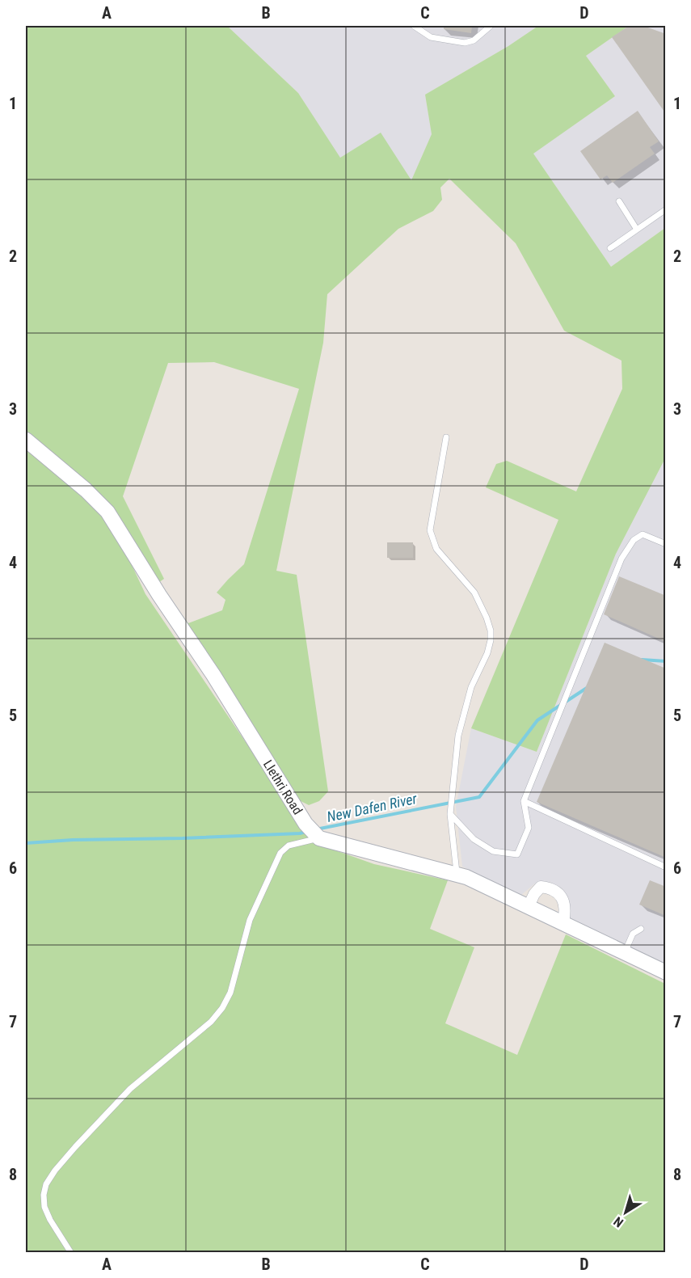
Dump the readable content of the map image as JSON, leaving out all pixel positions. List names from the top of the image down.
{
  "streets": {
    "street": ["Llethri Road"]
  },
  "water": ["New Dafen River"],
  "north": "bottom left",
  "grid": {
    "columns": [
      "A",
      "B",
      "C",
      "D"
    ],
    "rows": [
      "1",
      "2",
      "3",
      "4",
      "5",
      "6",
      "7",
      "8"
    ]
  }
}
